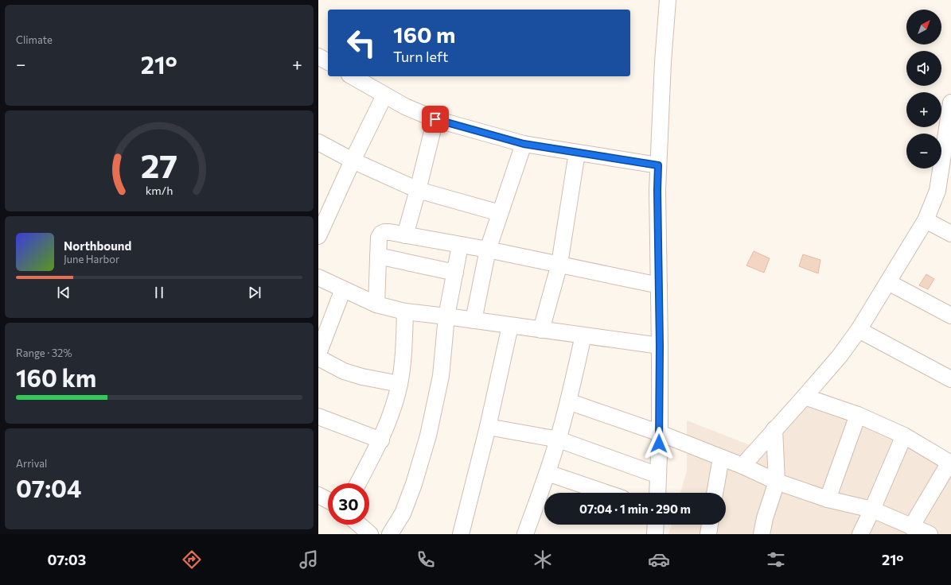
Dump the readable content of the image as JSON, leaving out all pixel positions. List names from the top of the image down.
{
  "north": "top right",
  "page": {
    "tile": [
      "Climate",
      ["Range · 32%", "160 km"],
      ["Arrival", "07:04"]
    ],
    "map_buttons": ["+", "−"],
    "turn": ["160 m", "Turn left"],
    "heat": ["−", "21°", "+"],
    "song": ["Northbound", "June Harbor"],
    "limit": "30",
    "trip": "07:04 · 1 min · 290 m",
    "tabs": ["07:03", "21°"],
    "gauge": ["27", "km/h"]
  }
}
